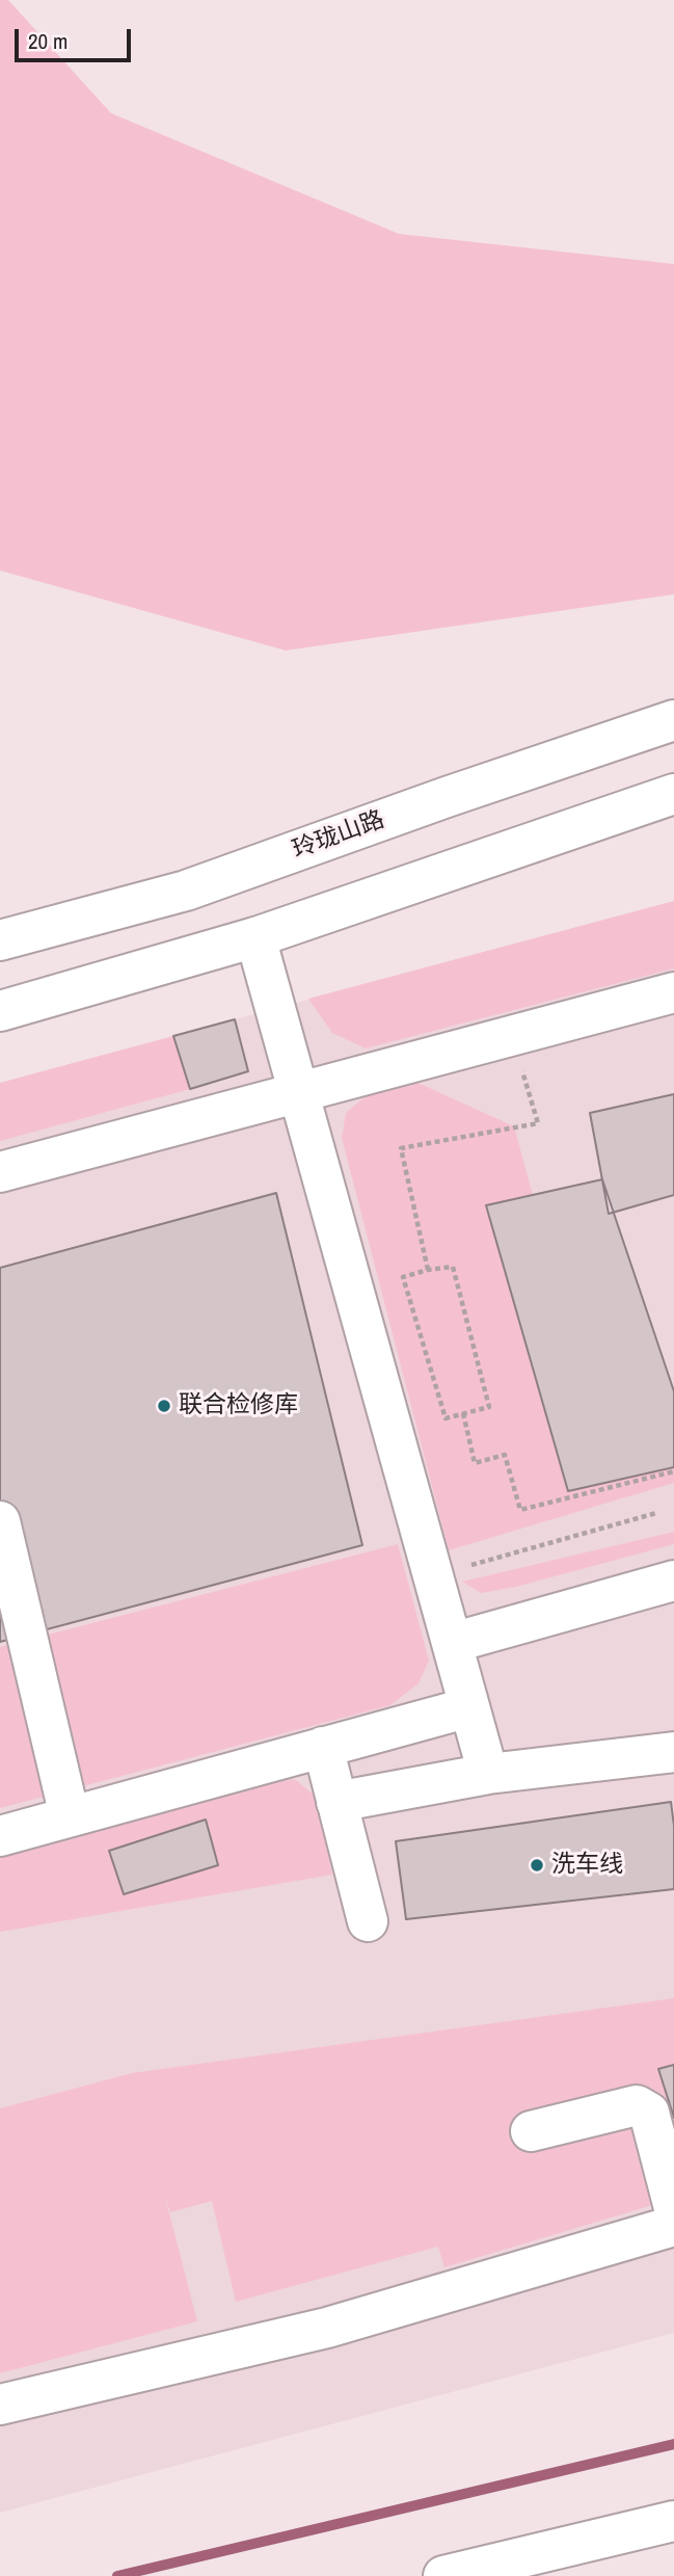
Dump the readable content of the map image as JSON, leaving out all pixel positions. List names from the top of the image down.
{
  "streets": {
    "main road": ["玲珑山路"]
  },
  "places": ["联合检修库", "洗车线"],
  "scale_bar": "20 m"
}
